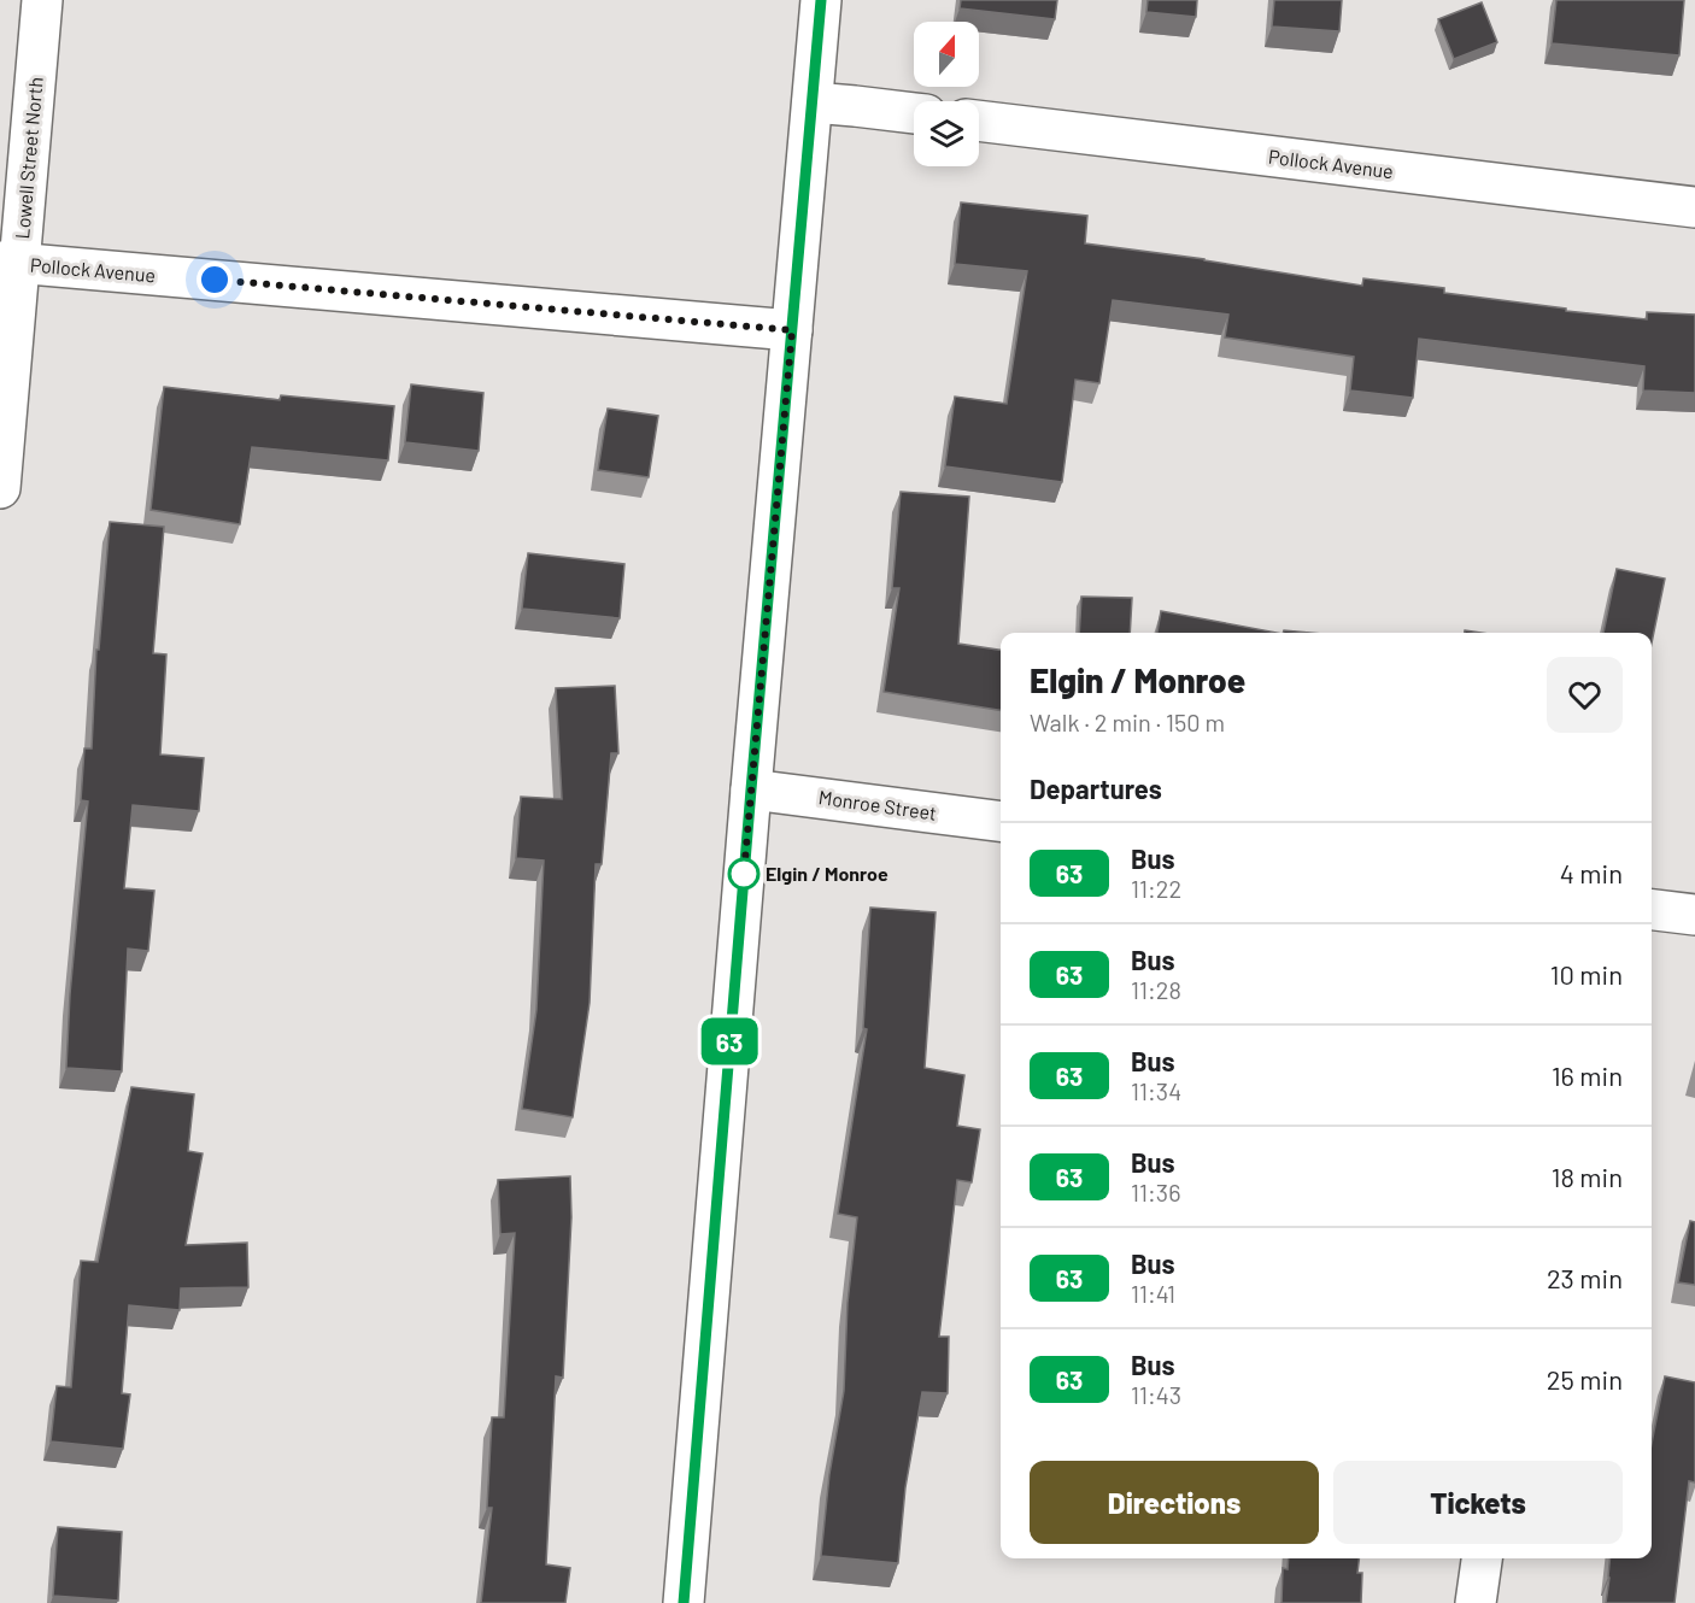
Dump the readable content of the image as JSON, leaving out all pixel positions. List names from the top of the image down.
{
  "streets": {
    "street": ["Lowell Street North", "Pollock Avenue", "Monroe Street"]
  },
  "crossings": [
    ["Lowell Street North", "Pollock Avenue"]
  ],
  "places": ["Elgin / Monroe"],
  "lines": ["bus line 63"],
  "north": "top",
  "page": {
    "on_map": "63",
    "heading": [
      ["Elgin / Monroe", "Walk · 2 min · 150 m"],
      "Departures"
    ],
    "list": [
      {
        "mark": "63",
        "name": "Bus",
        "note": "11:22",
        "value": "4 min"
      },
      {
        "mark": "63",
        "name": "Bus",
        "note": "11:28",
        "value": "10 min"
      },
      {
        "mark": "63",
        "name": "Bus",
        "note": "11:34",
        "value": "16 min"
      },
      {
        "mark": "63",
        "name": "Bus",
        "note": "11:36",
        "value": "18 min"
      },
      {
        "mark": "63",
        "name": "Bus",
        "note": "11:41",
        "value": "23 min"
      },
      {
        "mark": "63",
        "name": "Bus",
        "note": "11:43",
        "value": "25 min"
      }
    ],
    "buttons": ["Directions", "Tickets"]
  }
}
